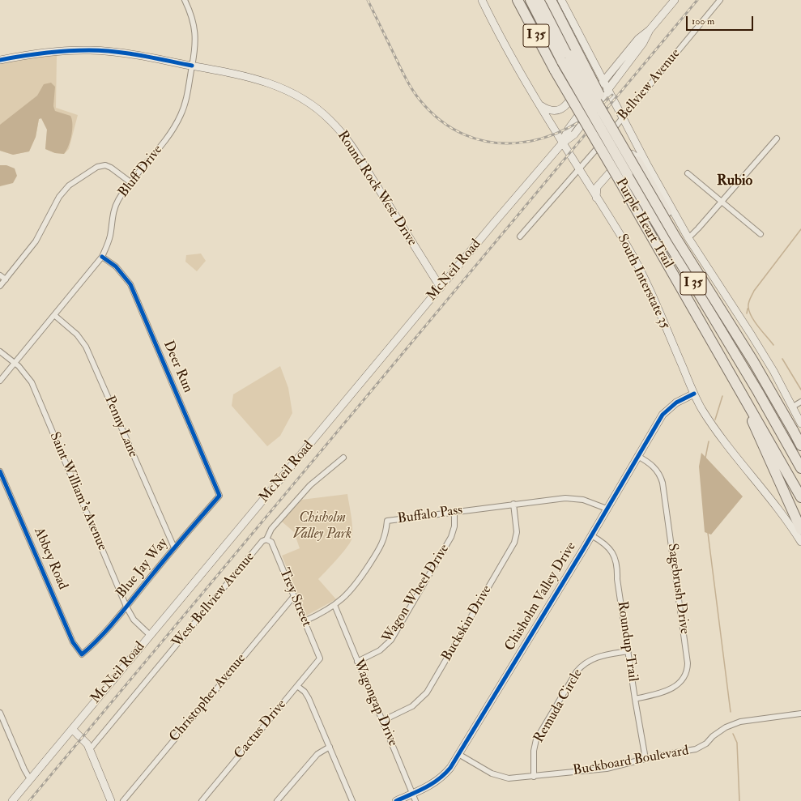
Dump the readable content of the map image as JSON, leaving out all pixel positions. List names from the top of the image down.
{
  "streets": {
    "highway": ["I 35", "Purple Heart Trail"],
    "main road": [
      "Round Rock West Drive",
      "McNeil Road",
      "South Interstate 35",
      "Chisholm Valley Drive"
    ],
    "street": [
      "Bellview Avenue",
      "Bluff Drive",
      "Deer Run",
      "Penny Lane",
      "Saint William's Avenue",
      "Buffalo Pass",
      "Abbey Road",
      "Blue Jay Way",
      "Sagebrush Drive",
      "Wagon Wheel Drive",
      "Trey Street",
      "West Bellview Avenue",
      "Buckskin Drive",
      "Roundup Trail",
      "Christopher Avenue",
      "Wagongap Drive",
      "Remuda Circle",
      "Cactus Drive",
      "Buckboard Boulevard"
    ]
  },
  "crossings": [
    ["Bellview Avenue", "South Interstate 35"],
    ["Bluff Drive", "Round Rock West Drive"],
    ["Bluff Drive", "Deer Run"],
    ["Bluff Drive", "Penny Lane"],
    ["Bluff Drive", "Saint William's Avenue"],
    ["Round Rock West Drive", "McNeil Road"],
    ["McNeil Road", "South Interstate 35"],
    ["McNeil Road", "Saint William's Avenue"],
    ["South Interstate 35", "Chisholm Valley Drive"],
    ["Deer Run", "Blue Jay Way"],
    ["Penny Lane", "Blue Jay Way"],
    ["Saint William's Avenue", "Blue Jay Way"],
    ["Buffalo Pass", "Wagon Wheel Drive"],
    ["Buffalo Pass", "Chisholm Valley Drive"],
    ["Buffalo Pass", "Trey Street"],
    ["Buffalo Pass", "Buckskin Drive"],
    ["Buffalo Pass", "Wagongap Drive"],
    ["Abbey Road", "Blue Jay Way"],
    ["Sagebrush Drive", "Chisholm Valley Drive"],
    ["Sagebrush Drive", "Roundup Trail"],
    ["Wagon Wheel Drive", "Wagongap Drive"],
    ["Chisholm Valley Drive", "Roundup Trail"],
    ["Chisholm Valley Drive", "Wagongap Drive"],
    ["Chisholm Valley Drive", "Buckboard Boulevard"],
    ["Trey Street", "West Bellview Avenue"],
    ["Trey Street", "Christopher Avenue"],
    ["Trey Street", "Cactus Drive"],
    ["Buckskin Drive", "Wagongap Drive"],
    ["Roundup Trail", "Remuda Circle"],
    ["Roundup Trail", "Buckboard Boulevard"],
    ["Remuda Circle", "Buckboard Boulevard"]
  ],
  "districts": ["Rubio"],
  "parks": ["Chisholm Valley Park"],
  "scale_bar": "100 m"
}
